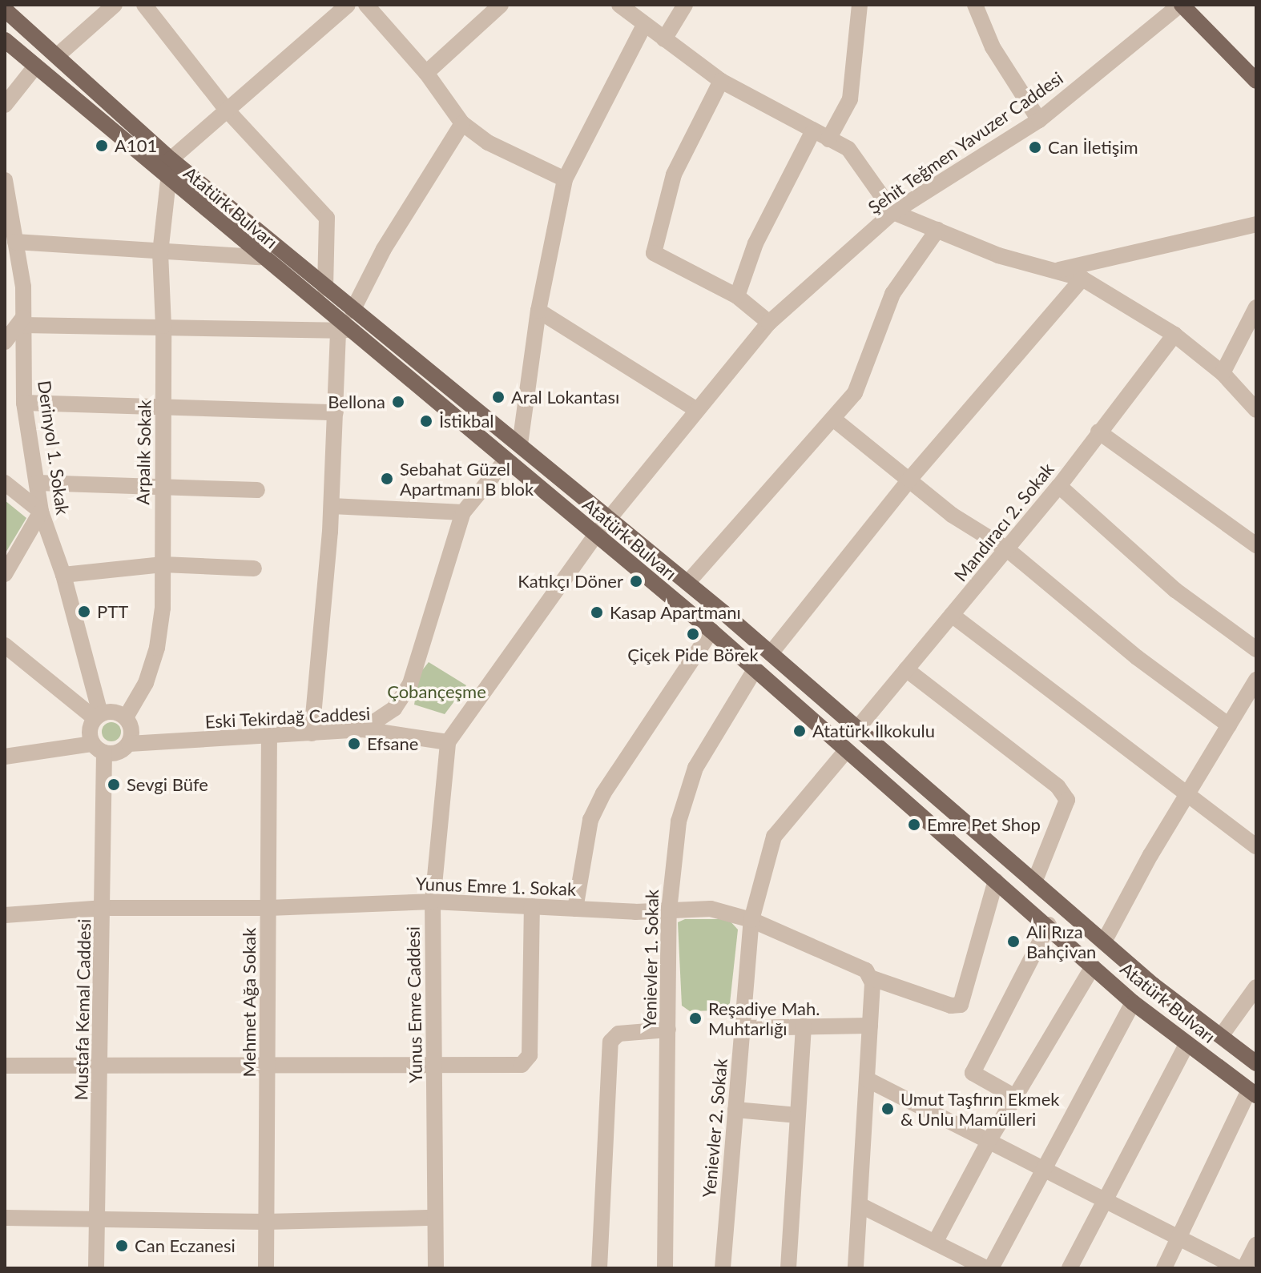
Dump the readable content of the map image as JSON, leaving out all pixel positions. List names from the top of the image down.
{
  "streets": {
    "main road": ["Atatürk Bulvarı"],
    "street": [
      "Şehit Teğmen Yavuzer Caddesi",
      "Derinyol 1. Sokak",
      "Arpalık Sokak",
      "Mandıracı 2. Sokak",
      "Eski Tekirdağ Caddesi",
      "Yunus Emre 1. Sokak",
      "Yenievler 1. Sokak",
      "Mehmet Ağa Sokak",
      "Yunus Emre Caddesi",
      "Mustafa Kemal Caddesi",
      "Yenievler 2. Sokak"
    ]
  },
  "crossings": [
    ["Şehit Teğmen Yavuzer Caddesi", "Atatürk Bulvarı"],
    ["Şehit Teğmen Yavuzer Caddesi", "Eski Tekirdağ Caddesi"],
    ["Şehit Teğmen Yavuzer Caddesi", "Yunus Emre Caddesi"],
    ["Atatürk Bulvarı", "Arpalık Sokak"],
    ["Atatürk Bulvarı", "Mandıracı 2. Sokak"],
    ["Atatürk Bulvarı", "Yunus Emre 1. Sokak"],
    ["Atatürk Bulvarı", "Yenievler 1. Sokak"],
    ["Atatürk Bulvarı", "Yenievler 2. Sokak"],
    ["Derinyol 1. Sokak", "Arpalık Sokak"],
    ["Derinyol 1. Sokak", "Eski Tekirdağ Caddesi"],
    ["Derinyol 1. Sokak", "Mustafa Kemal Caddesi"],
    ["Arpalık Sokak", "Eski Tekirdağ Caddesi"],
    ["Arpalık Sokak", "Mustafa Kemal Caddesi"],
    ["Eski Tekirdağ Caddesi", "Mehmet Ağa Sokak"],
    ["Eski Tekirdağ Caddesi", "Yunus Emre Caddesi"],
    ["Eski Tekirdağ Caddesi", "Mustafa Kemal Caddesi"],
    ["Yunus Emre 1. Sokak", "Yenievler 1. Sokak"],
    ["Yunus Emre 1. Sokak", "Mehmet Ağa Sokak"],
    ["Yunus Emre 1. Sokak", "Yunus Emre Caddesi"],
    ["Yunus Emre 1. Sokak", "Mustafa Kemal Caddesi"],
    ["Yunus Emre 1. Sokak", "Yenievler 2. Sokak"]
  ],
  "parks": ["Çobançeşme"],
  "places": [
    "A101",
    "Can İletişim",
    "Aral Lokantası",
    "Bellona",
    "İstikbal",
    "Sebahat Güzel Apartmanı B blok",
    "Katıkçı Döner",
    "PTT",
    "Kasap Apartmanı",
    "Çiçek Pide Börek",
    "Atatürk İlkokulu",
    "Efsane",
    "Sevgi Büfe",
    "Emre Pet Shop",
    "Ali Rıza Bahçivan",
    "Reşadiye Mah. Muhtarlığı",
    "Umut Taşfırın Ekmek & Unlu Mamülleri",
    "Can Eczanesi"
  ]
}
